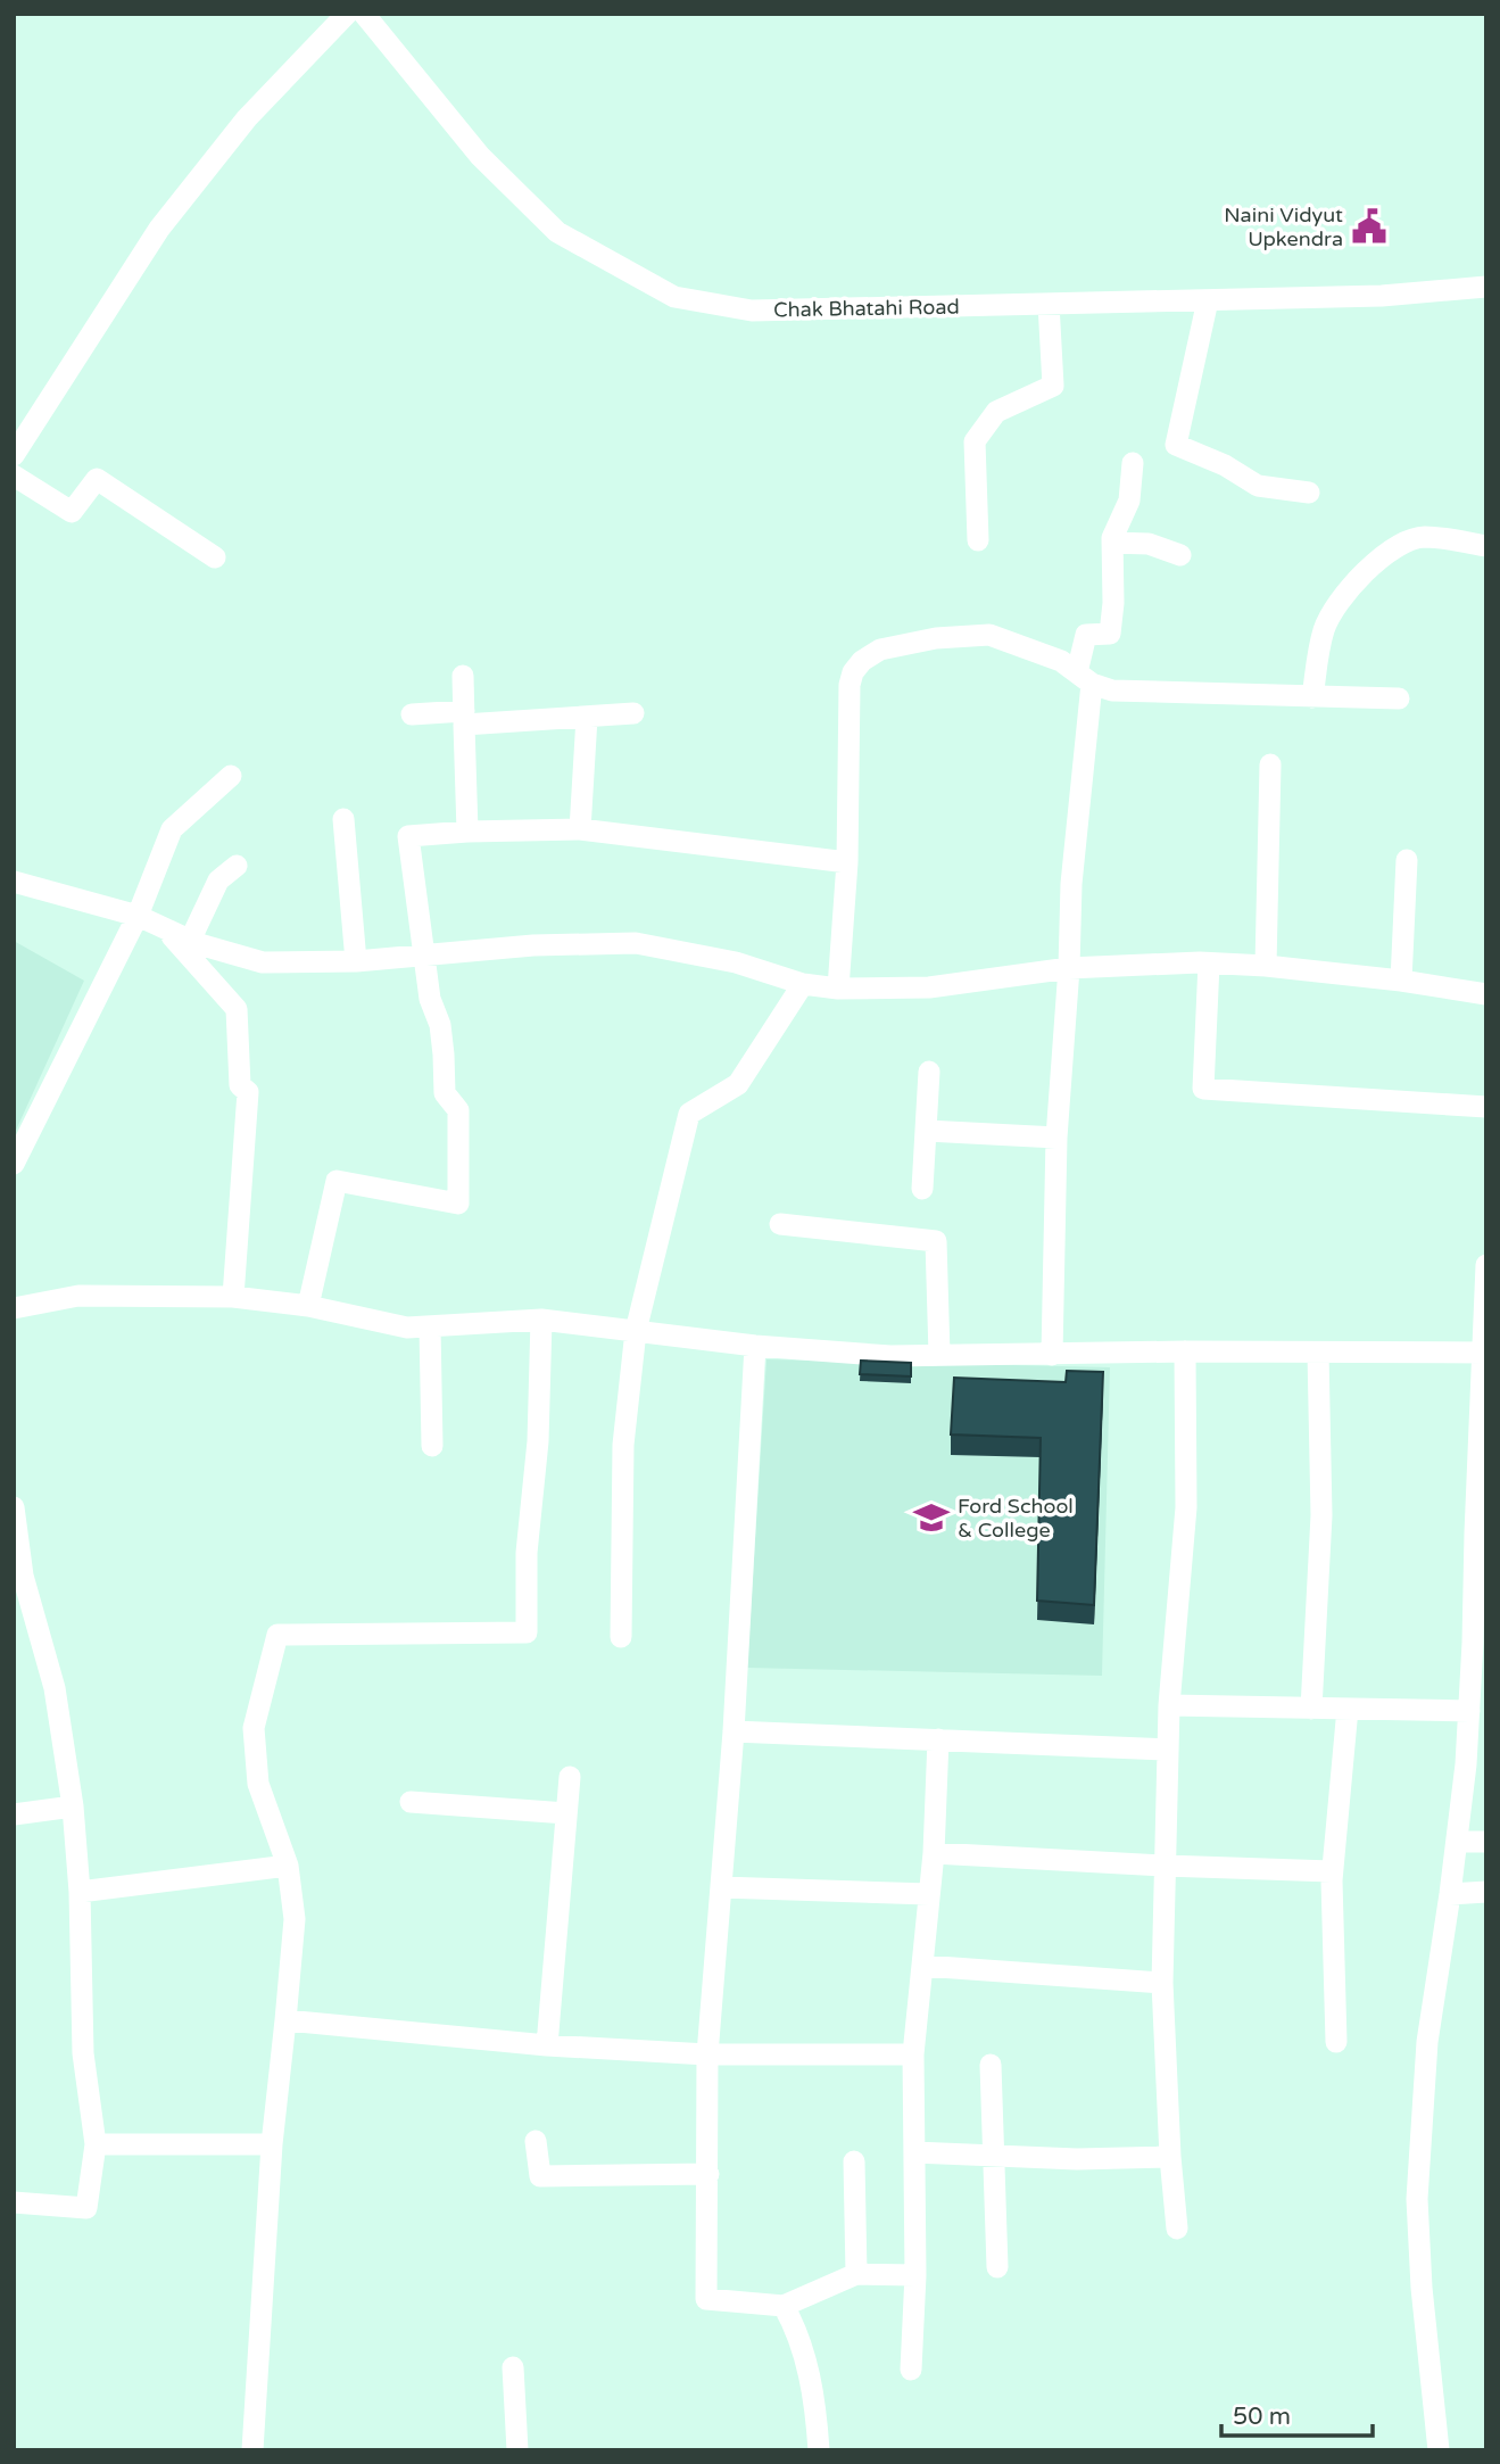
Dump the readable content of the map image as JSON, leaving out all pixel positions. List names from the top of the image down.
{
  "streets": {
    "street": ["Chak Bhatahi Road"]
  },
  "places": {
    "public building": ["Naini Vidyut Upkendra"],
    "school or university": ["Ford School & College"]
  },
  "scale_bar": "50 m"
}
